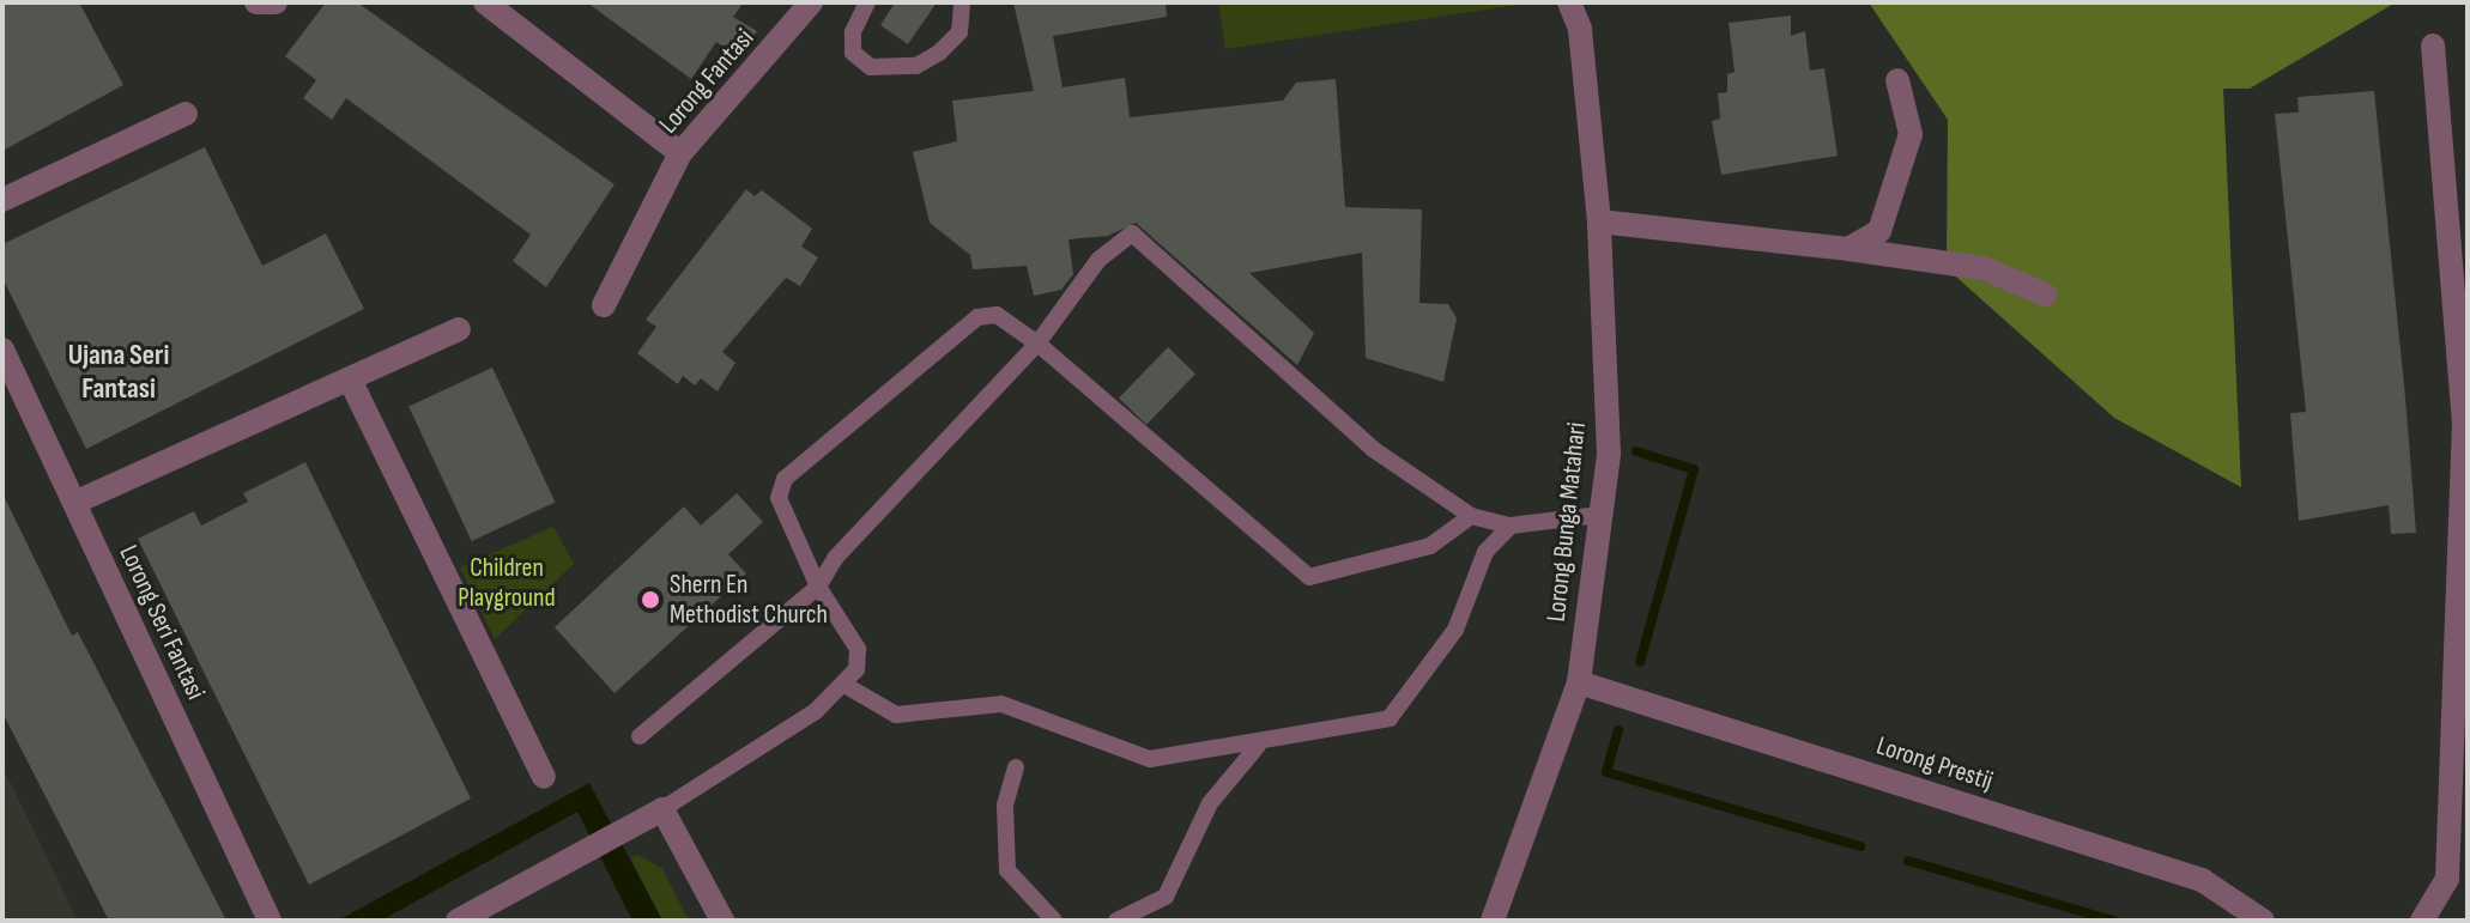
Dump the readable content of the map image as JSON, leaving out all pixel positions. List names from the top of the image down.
{
  "streets": {
    "street": [
      "Lorong Fantasi",
      "Lorong Bunga Matahari",
      "Lorong Seri Fantasi",
      "Lorong Prestij"
    ]
  },
  "crossings": [
    ["Lorong Bunga Matahari", "Lorong Prestij"]
  ],
  "districts": ["Ujana Seri Fantasi"],
  "parks": ["Children Playground"],
  "places": ["Shern En Methodist Church"]
}
